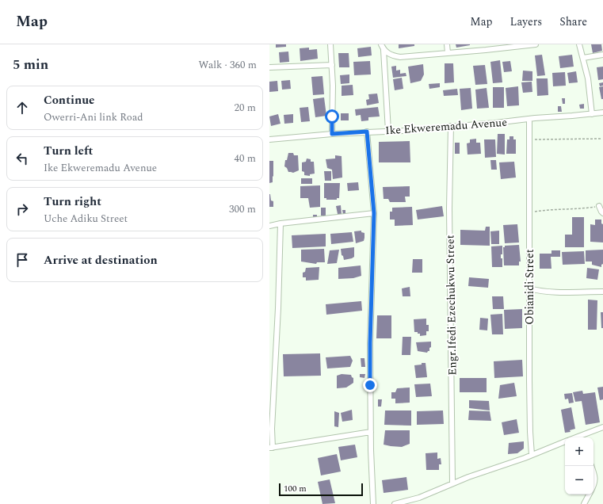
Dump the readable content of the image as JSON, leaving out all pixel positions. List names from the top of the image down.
{
  "streets": {
    "street": ["Ike Ekweremadu Avenue", "Obianidi Street", "Engr.Ifedi Ezechukwu Street"]
  },
  "crossings": [
    ["Ike Ekweremadu Avenue", "Obianidi Street"],
    ["Ike Ekweremadu Avenue", "Engr.Ifedi Ezechukwu Street"]
  ],
  "scale_bar": "100 m",
  "page": {
    "header": "Map",
    "nav": ["Map", "Layers", "Share"],
    "heading": ["5 min", "Walk · 360 m"],
    "list": [
      ["Continue", "Owerri-Ani link Road", "20 m"],
      ["Turn left", "Ike Ekweremadu Avenue", "40 m"],
      ["Turn right", "Uche Adiku Street", "300 m"],
      "Arrive at destination"
    ],
    "map_buttons": ["+", "−"],
    "scale": "100 m"
  }
}
